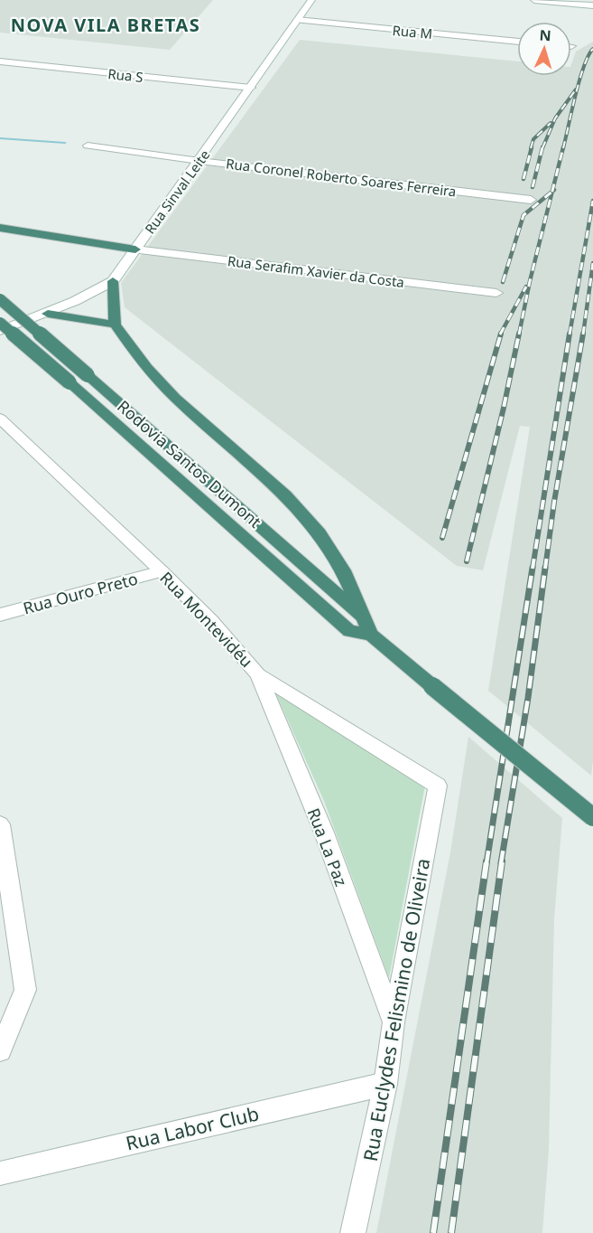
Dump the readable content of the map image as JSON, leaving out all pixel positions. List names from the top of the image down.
{
  "streets": {
    "highway": ["Rodovia Santos Dumont"],
    "street": [
      "Rua M",
      "Rua S",
      "Rua Coronel Roberto Soares Ferreira",
      "Rua Sinval Leite",
      "Rua Serafim Xavier da Costa",
      "Rua Ouro Preto",
      "Rua Montevidéu",
      "Rua La Paz",
      "Rua Euclydes Felismino de Oliveira",
      "Rua Labor Club"
    ]
  },
  "crossings": [
    ["Rua M", "Rua Sinval Leite"],
    ["Rua S", "Rua Sinval Leite"],
    ["Rua Coronel Roberto Soares Ferreira", "Rua Sinval Leite"],
    ["Rua Sinval Leite", "Rua Serafim Xavier da Costa"],
    ["Rua Ouro Preto", "Rua Montevidéu"],
    ["Rua Montevidéu", "Rua La Paz"],
    ["Rua Montevidéu", "Rua Euclydes Felismino de Oliveira"],
    ["Rua La Paz", "Rua Euclydes Felismino de Oliveira"],
    ["Rua Euclydes Felismino de Oliveira", "Rua Labor Club"]
  ],
  "districts": ["NOVA VILA BRETAS"],
  "north": "top"
}
